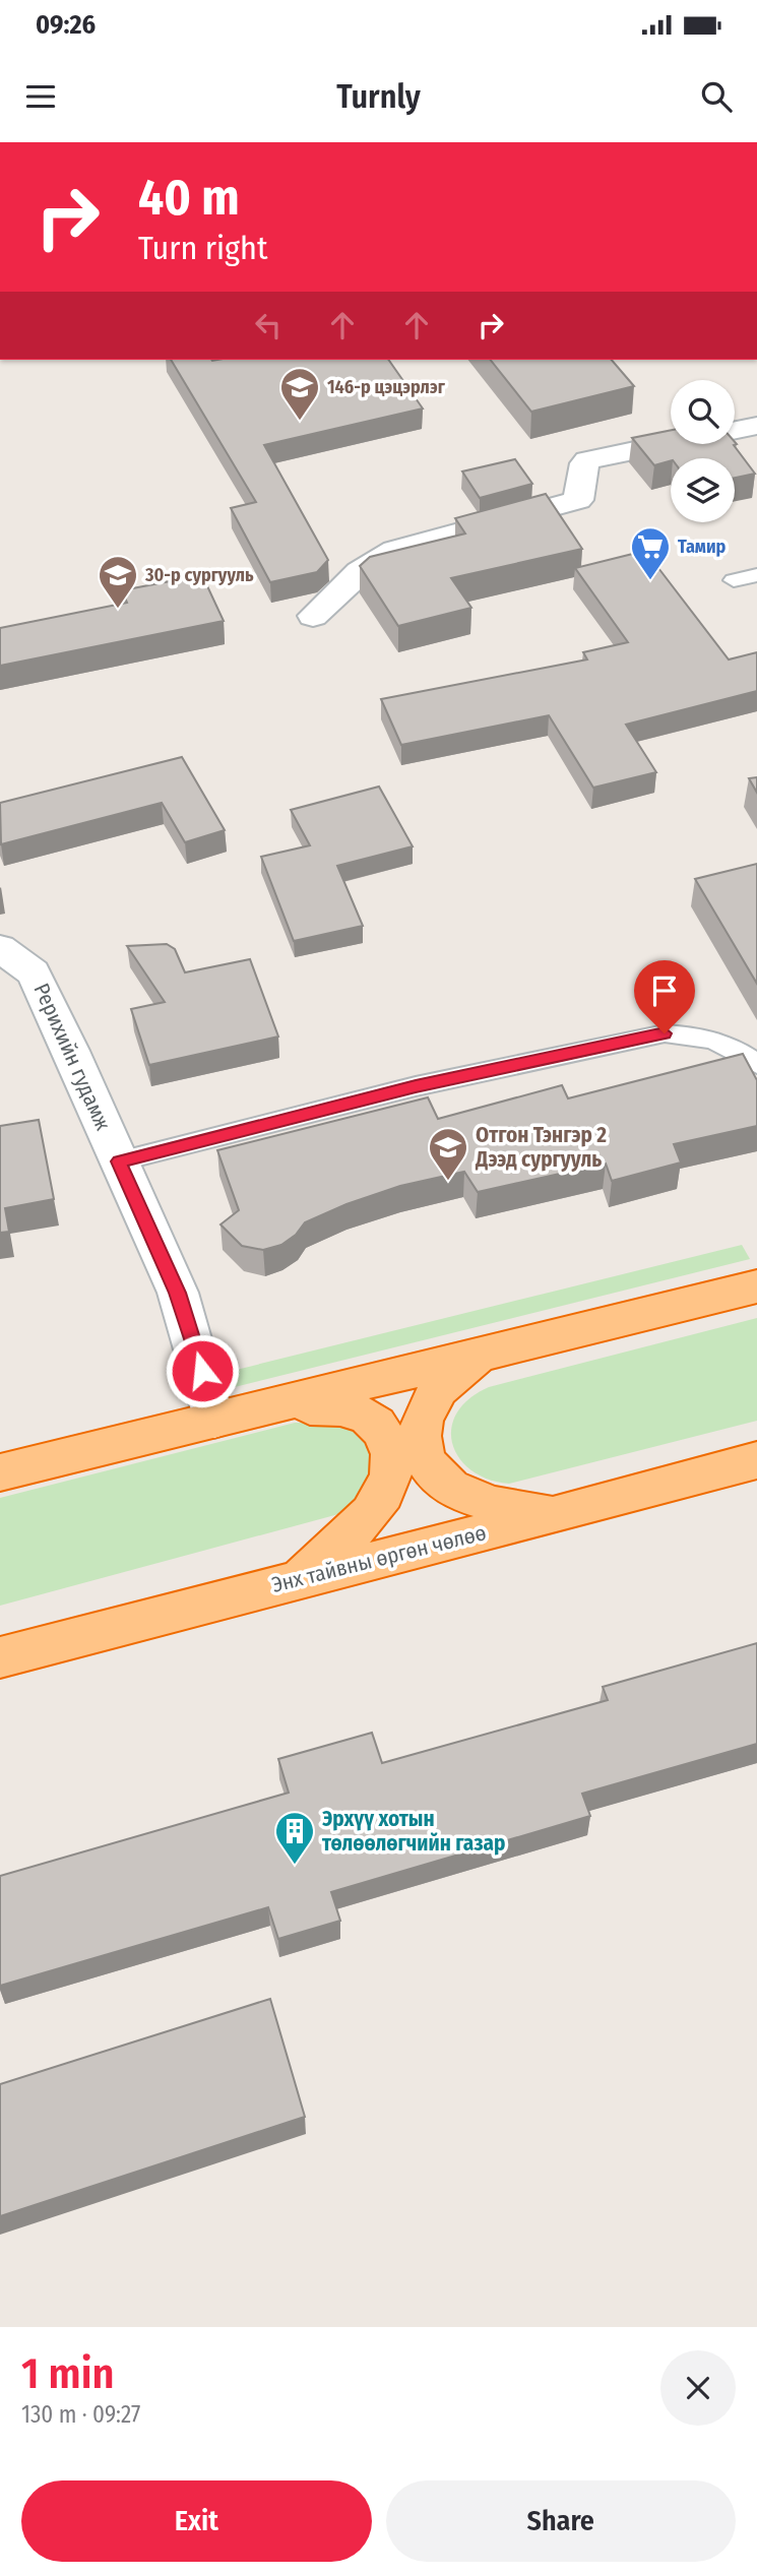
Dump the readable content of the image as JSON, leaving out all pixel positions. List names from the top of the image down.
{
  "streets": {
    "highway": ["Энх тайвны өргөн чөлөө"],
    "street": ["Рерихийн гудамж"]
  },
  "places": {
    "school or university": ["146-р цэцэрлэг", "30-р сургууль", "Отгон Тэнгэр 2 Дээд сургууль"],
    "supermarket": ["Тамир"],
    "building": ["Эрхүү хотын төлөөлөгчийн газар"]
  },
  "page": {
    "status": "09:26",
    "header": "Turnly",
    "turn": ["40 m", "Turn right"],
    "heading": ["1 min", "130 m · 09:27"],
    "buttons": ["Exit", "Share"]
  }
}
